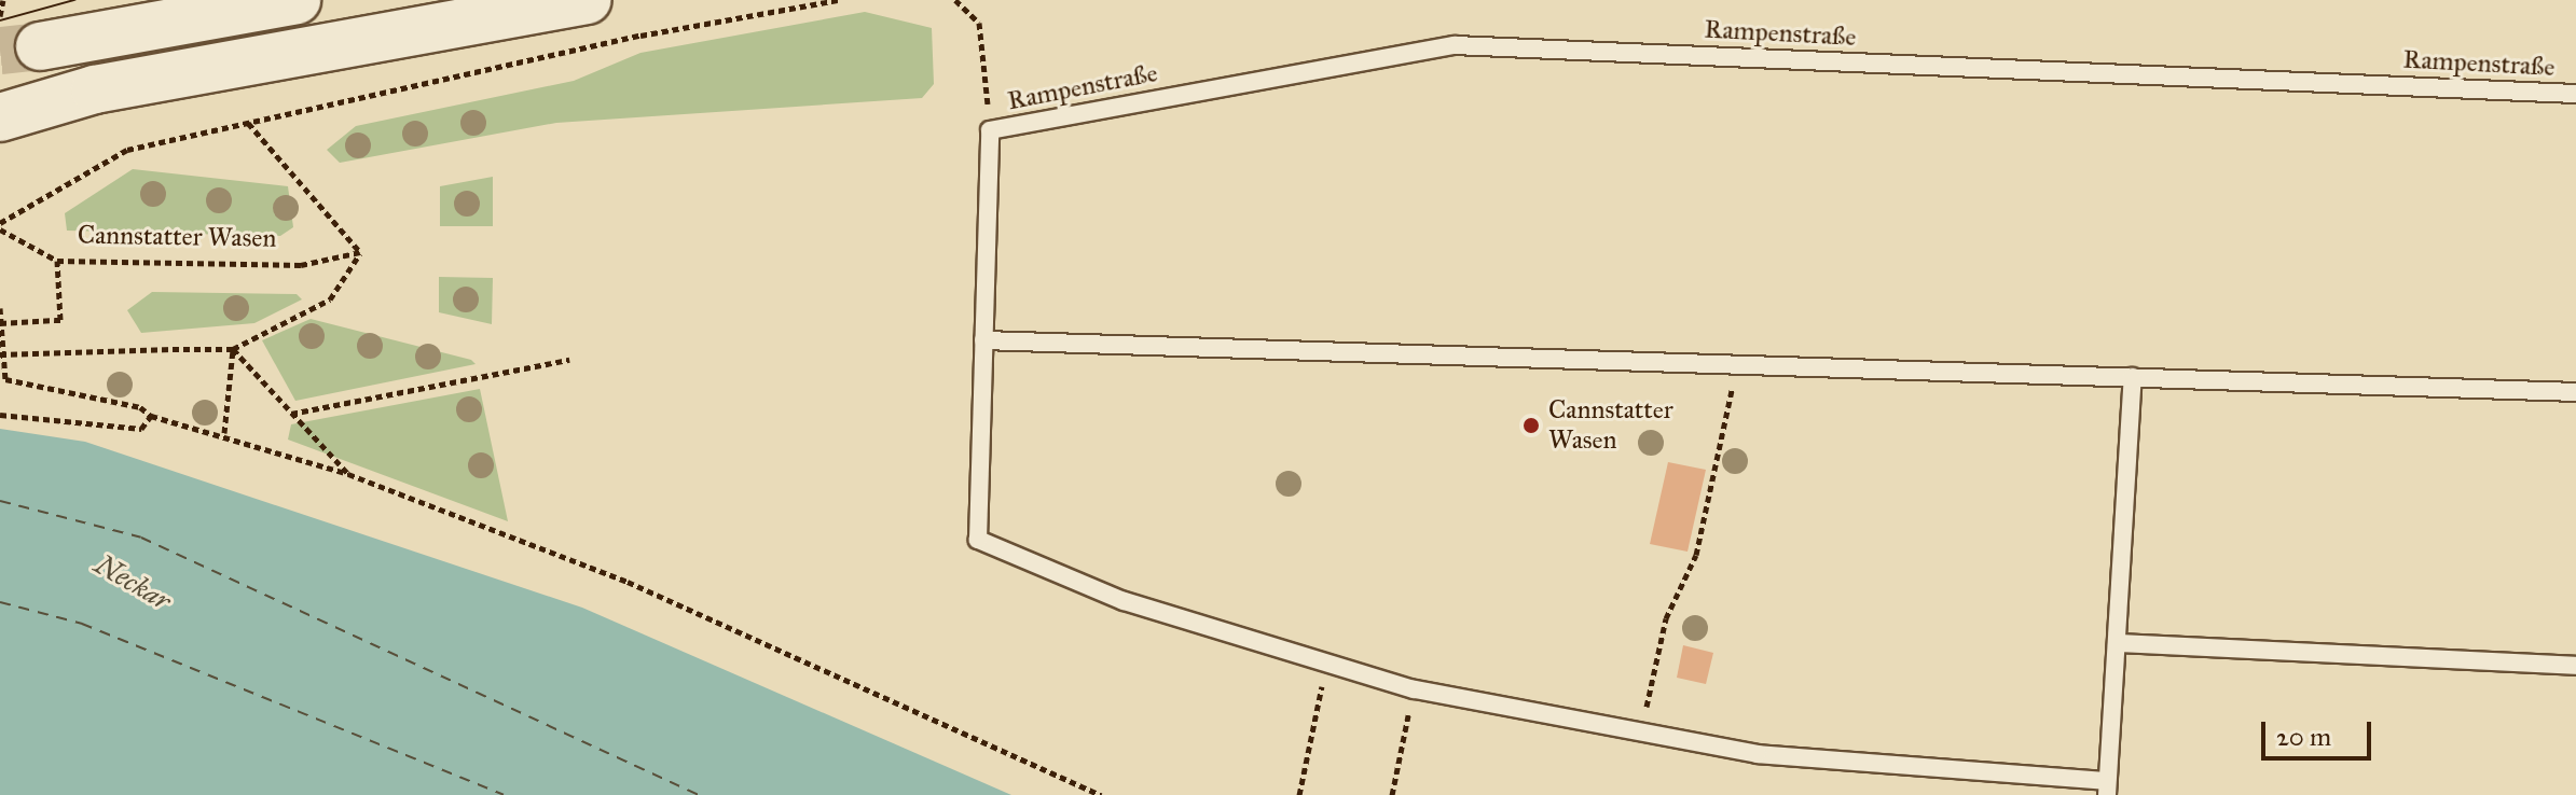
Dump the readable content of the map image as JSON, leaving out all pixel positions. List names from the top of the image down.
{
  "streets": {
    "lane": ["Rampenstraße"],
    "path": ["Cannstatter Wasen"]
  },
  "water": ["Neckar"],
  "places": ["Cannstatter Wasen"],
  "scale_bar": "20 m"
}
